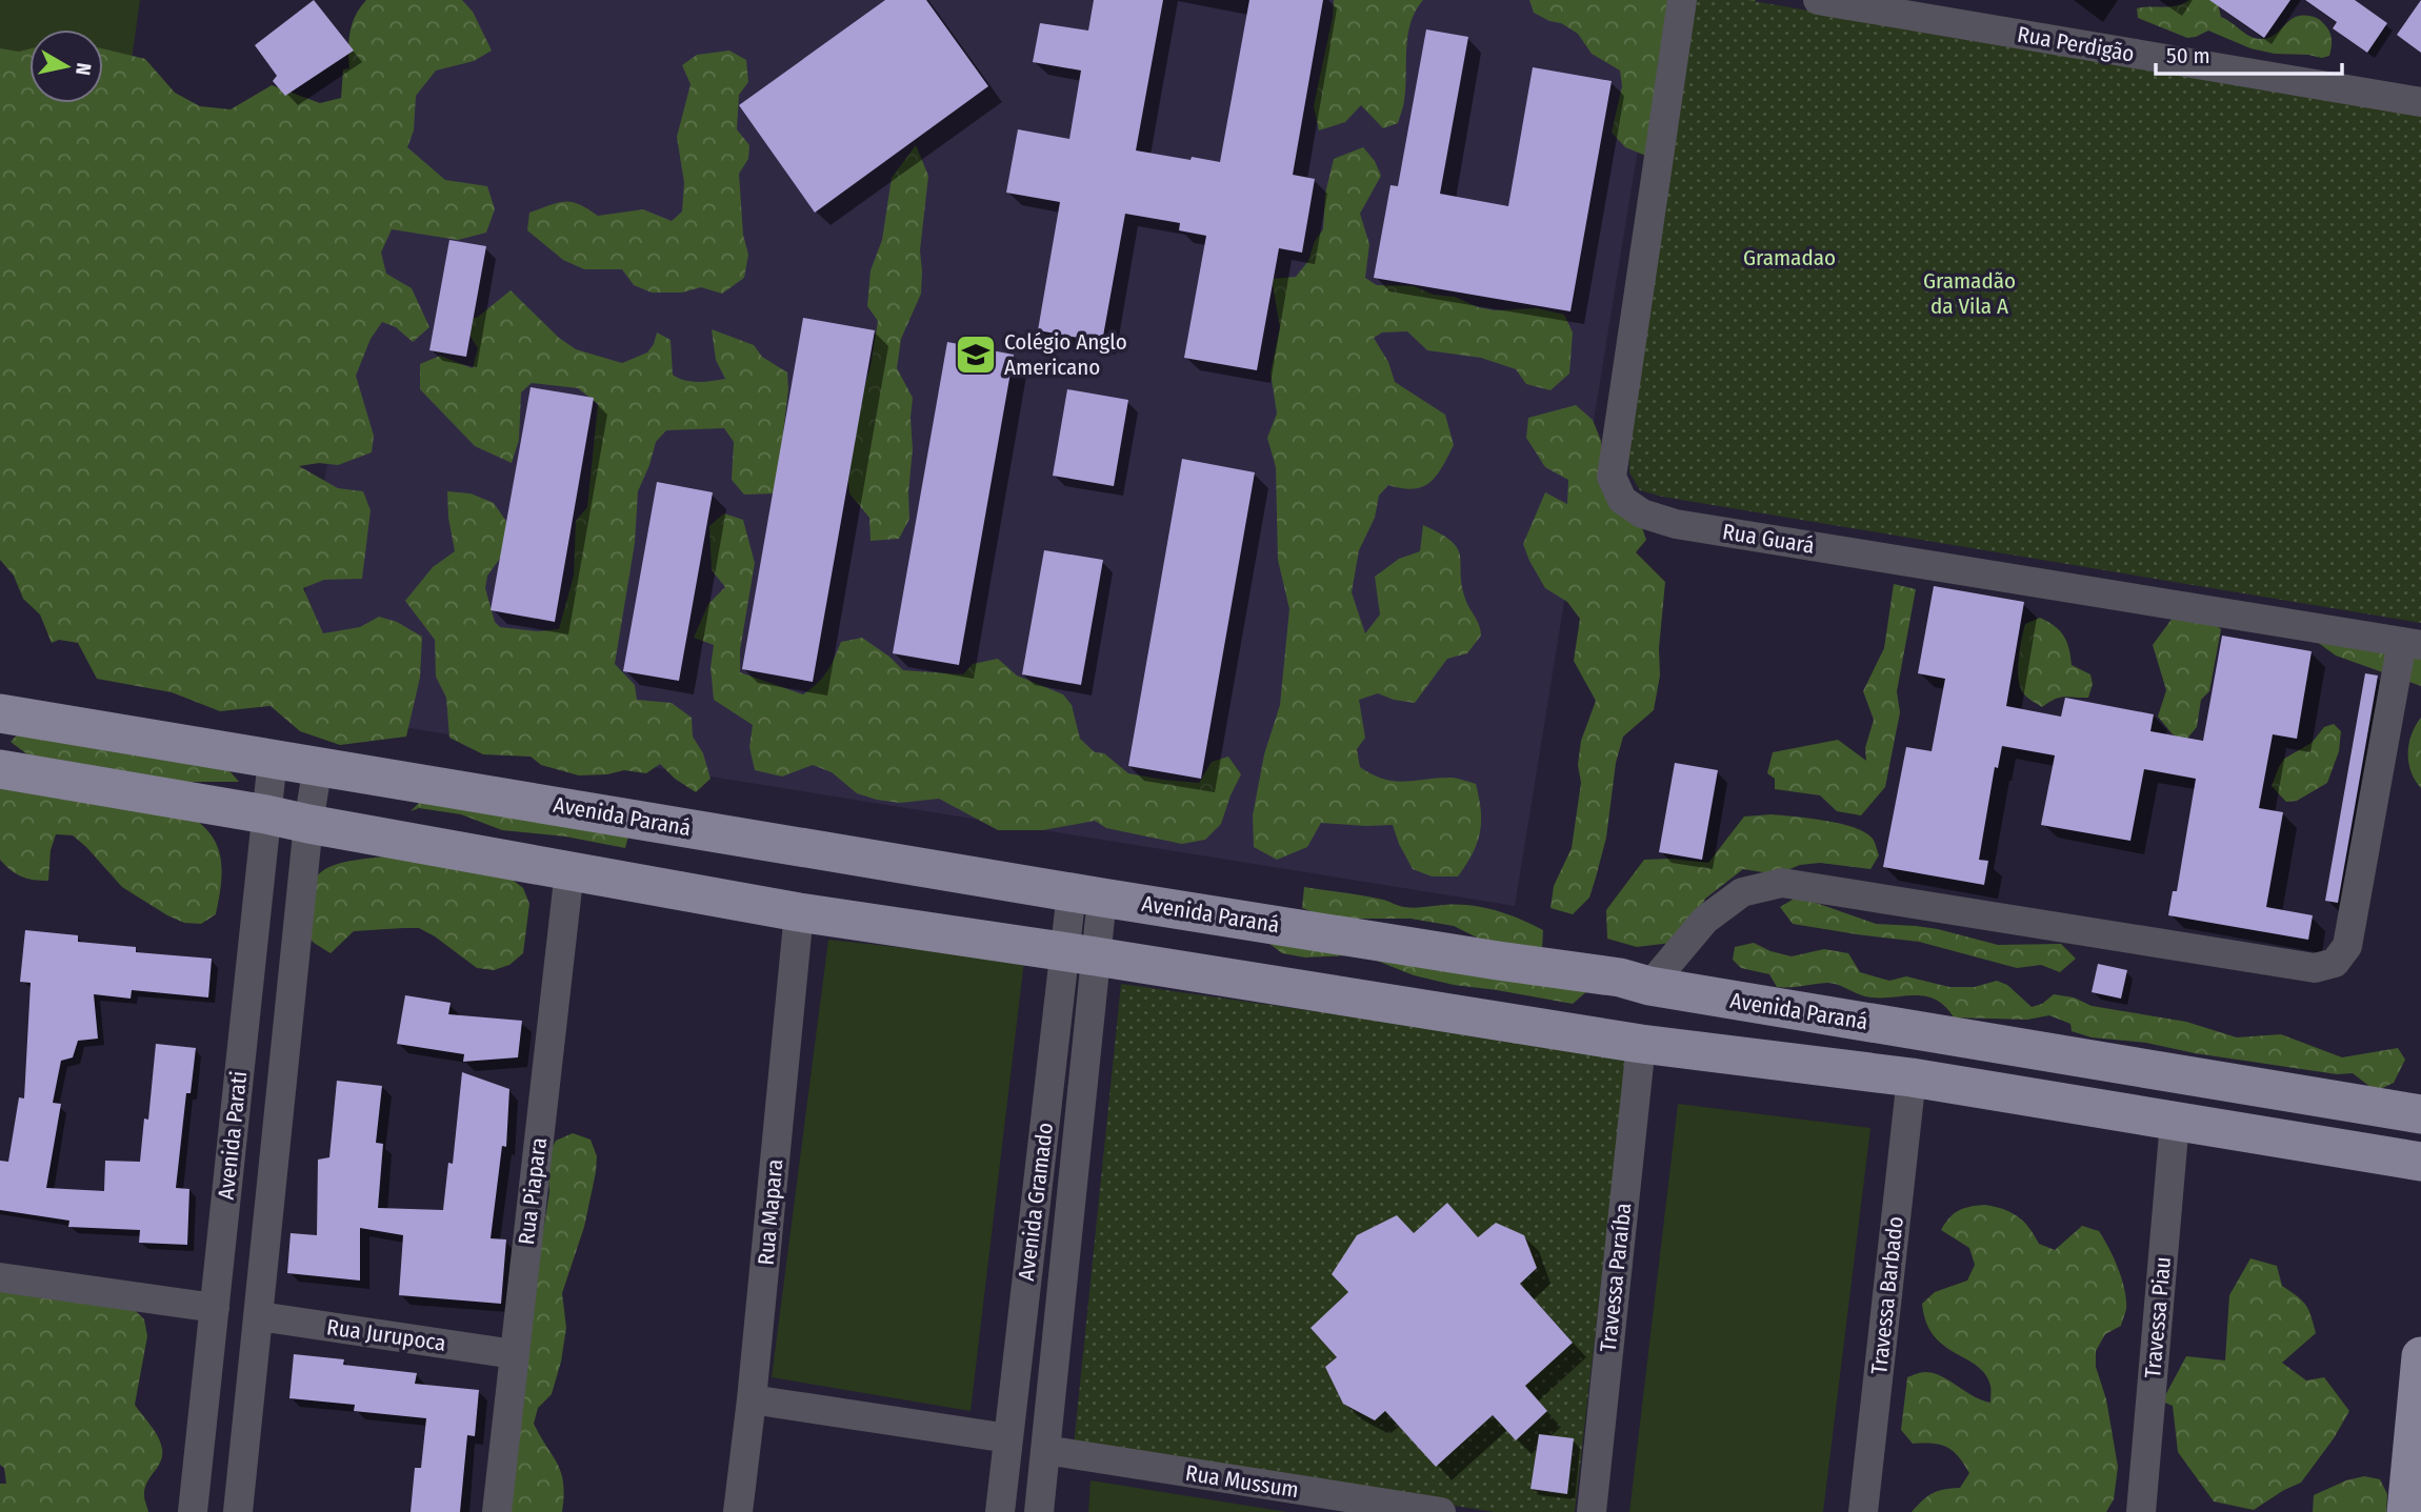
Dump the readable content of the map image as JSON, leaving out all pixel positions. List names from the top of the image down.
{
  "streets": {
    "main road": ["Avenida Paraná"],
    "street": [
      "Rua Perdigão",
      "Rua Guará",
      "Avenida Parati",
      "Rua Piapara",
      "Avenida Gramado",
      "Rua Mapara",
      "Travessa Paraíba",
      "Travessa Barbado",
      "Travessa Piau",
      "Rua Jurupoca",
      "Rua Mussum"
    ]
  },
  "crossings": [
    ["Avenida Paraná", "Avenida Parati"],
    ["Avenida Paraná", "Avenida Gramado"],
    ["Avenida Parati", "Rua Jurupoca"],
    ["Rua Piapara", "Rua Jurupoca"],
    ["Avenida Gramado", "Rua Mussum"]
  ],
  "parks": ["Gramadao", "Gramadão da Vila A"],
  "places": {
    "school or university": ["Colégio Anglo Americano"]
  },
  "scale_bar": "50 m",
  "north": "right"
}
